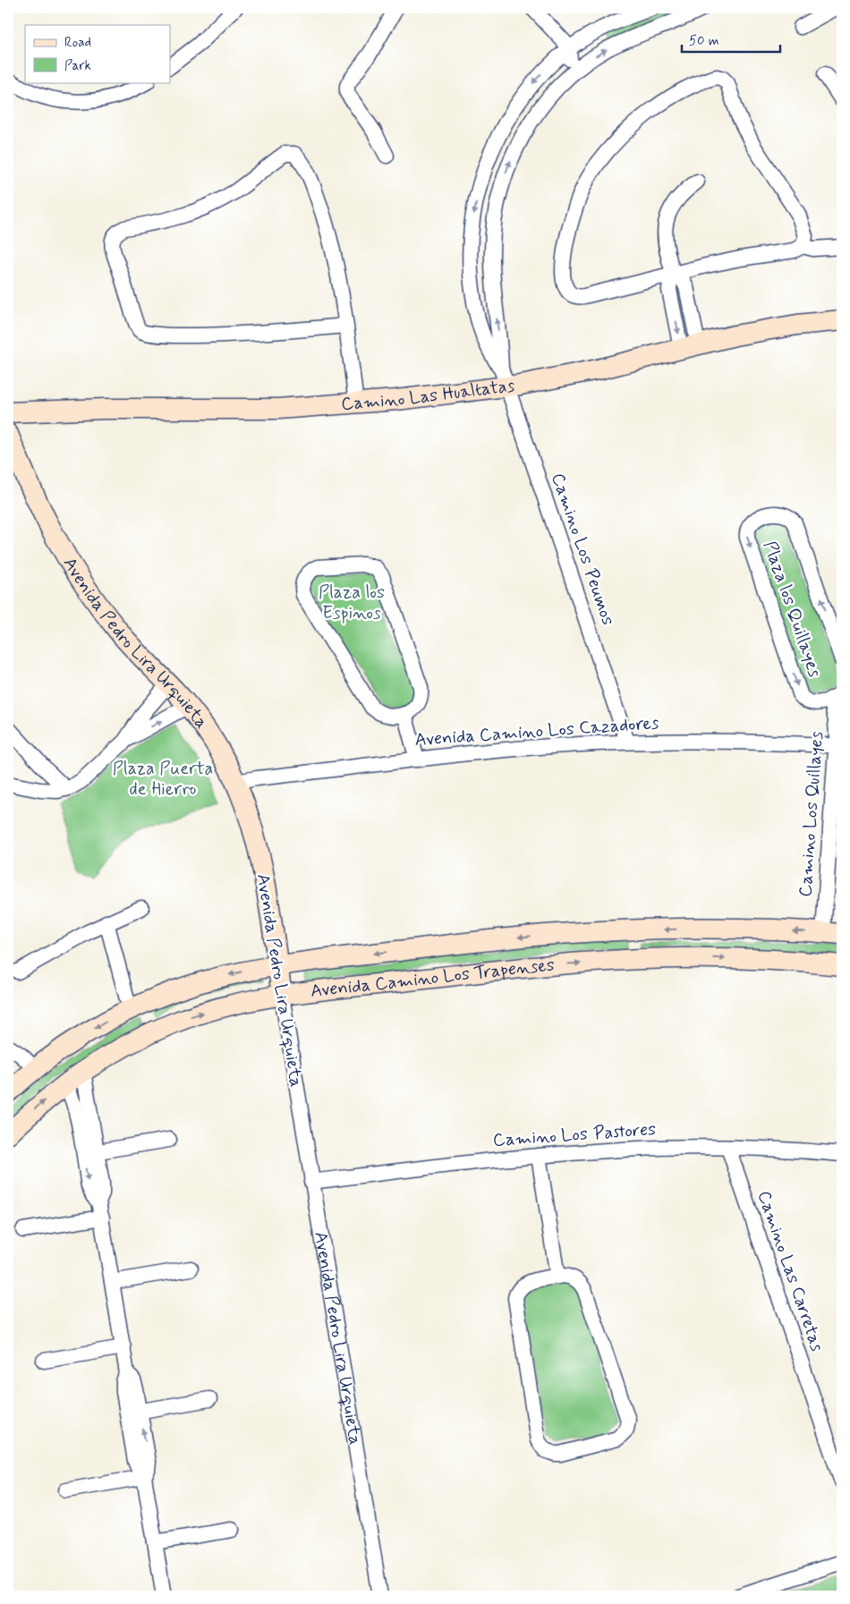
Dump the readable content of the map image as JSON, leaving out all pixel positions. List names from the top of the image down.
{
  "streets": {
    "main road": ["Camino Las Hualtatas", "Avenida Pedro Lira Urquieta", "Avenida Camino Los Trapenses"],
    "street": [
      "Camino Los Peumos",
      "Plaza los Quillayes",
      "Avenida Camino Los Cazadores",
      "Camino Los Quillayes",
      "Camino Los Pastores",
      "Camino Las Carretas"
    ]
  },
  "crossings": [
    ["Camino Las Hualtatas", "Camino Los Peumos"],
    ["Camino Los Peumos", "Avenida Camino Los Cazadores"],
    ["Plaza los Quillayes", "Camino Los Quillayes"],
    ["Avenida Pedro Lira Urquieta", "Avenida Camino Los Cazadores"],
    ["Avenida Pedro Lira Urquieta", "Avenida Camino Los Trapenses"],
    ["Avenida Pedro Lira Urquieta", "Camino Los Pastores"],
    ["Avenida Camino Los Cazadores", "Camino Los Quillayes"],
    ["Camino Los Quillayes", "Avenida Camino Los Trapenses"],
    ["Camino Los Pastores", "Camino Las Carretas"]
  ],
  "parks": ["Plaza los Espinos", "Plaza Puerta de Hierro"],
  "legend": ["Road", "Park"],
  "scale_bar": "50 m"
}
